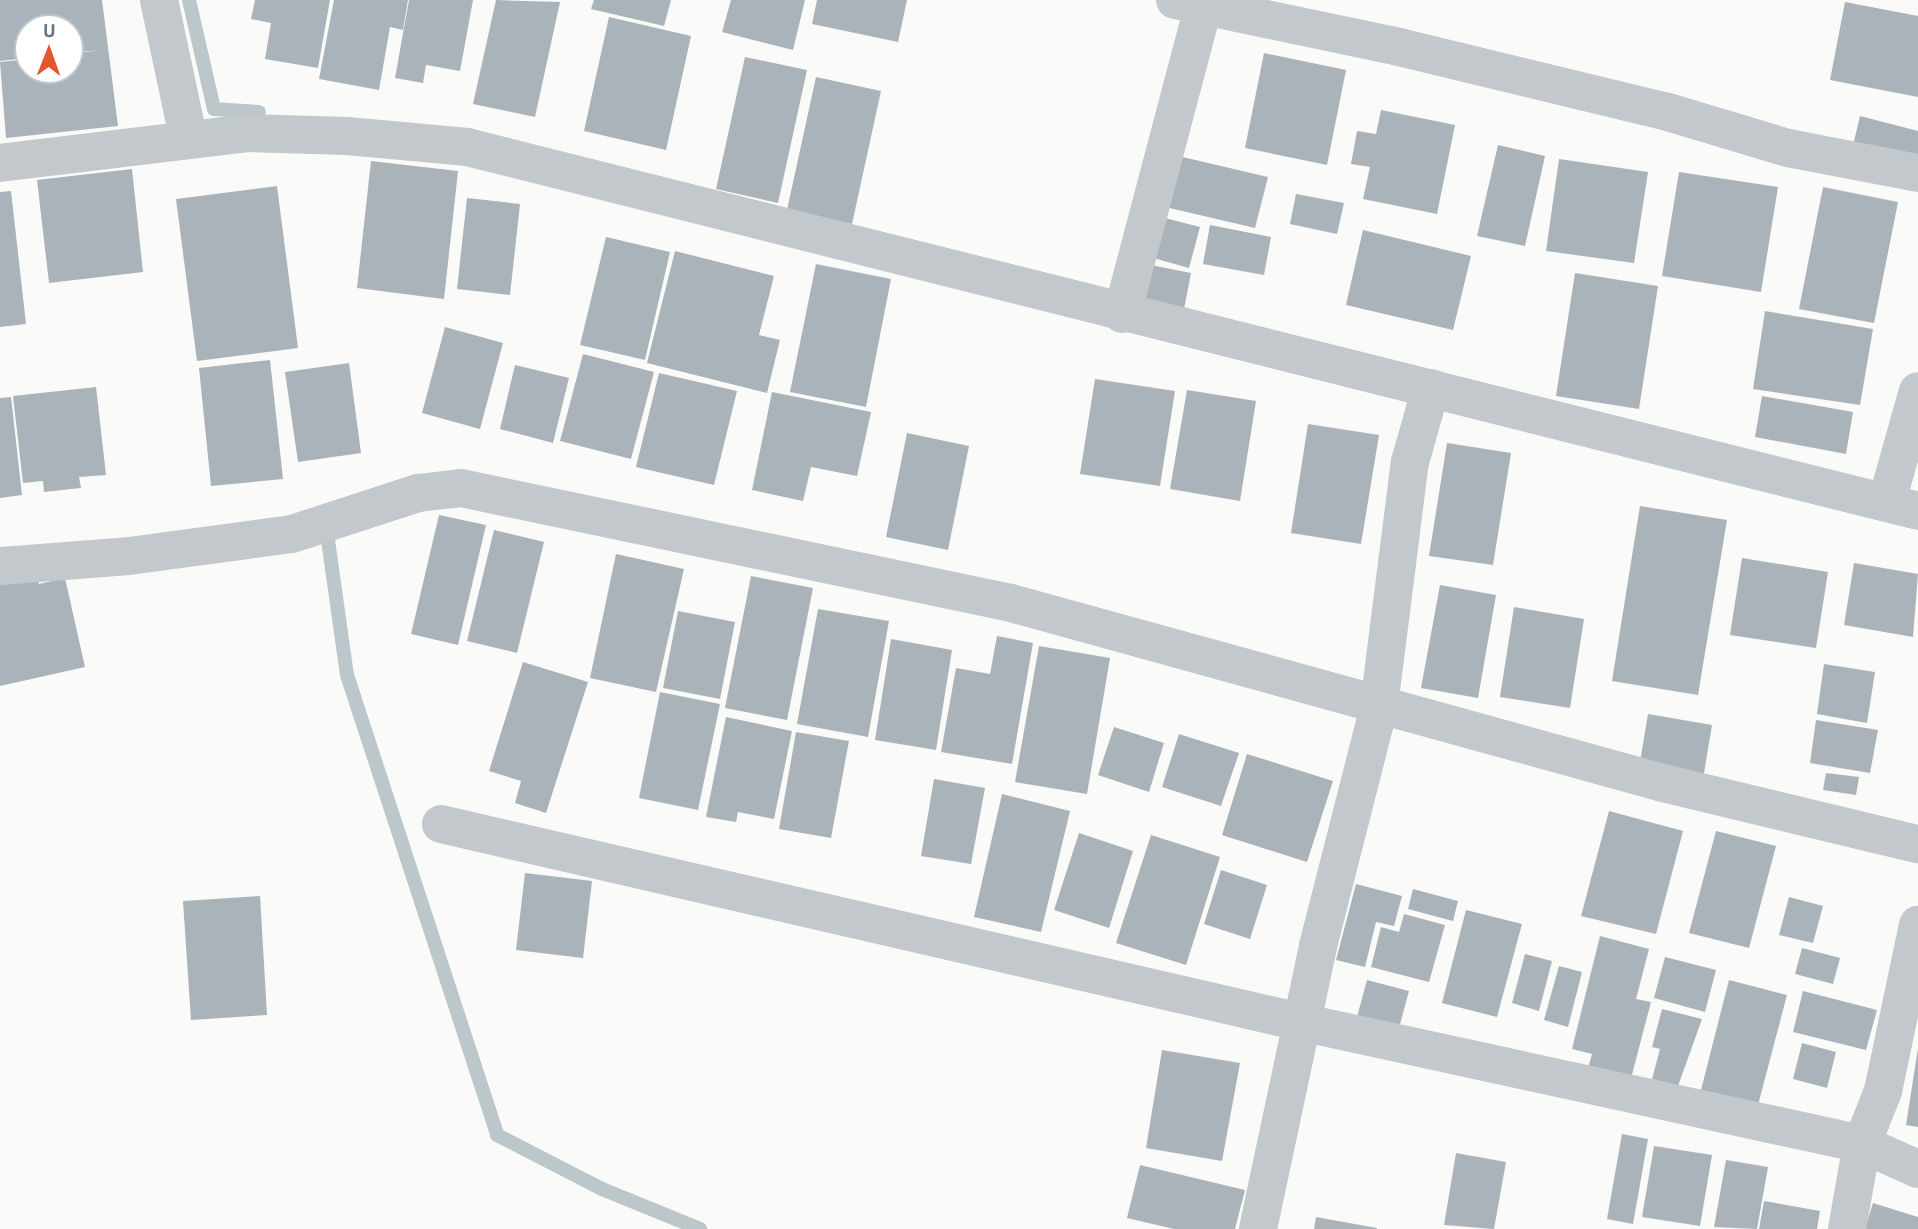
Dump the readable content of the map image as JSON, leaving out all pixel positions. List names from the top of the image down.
{
  "north": "top"
}
